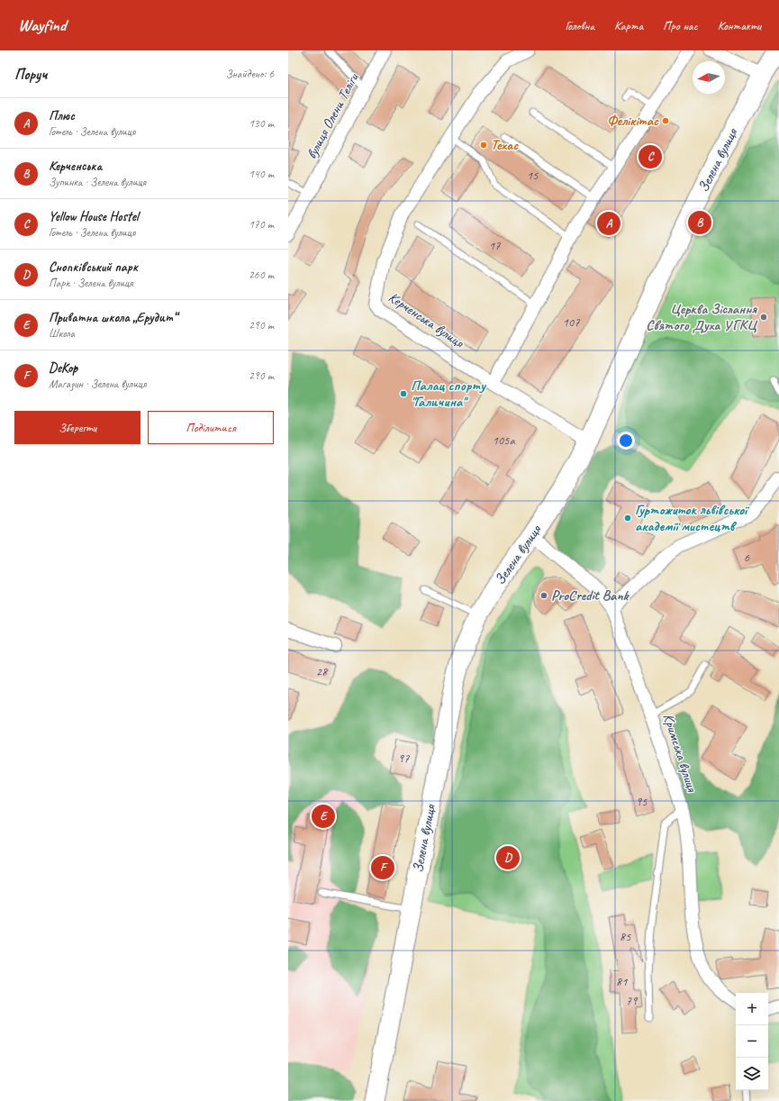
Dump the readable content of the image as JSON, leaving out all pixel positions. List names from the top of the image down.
{
  "streets": {
    "main road": ["Зелена вулиця"],
    "street": ["вулиця Олени Теліги", "Керченська вулиця", "Кримська вулиця"]
  },
  "crossings": [
    ["Зелена вулиця", "Керченська вулиця"],
    ["Зелена вулиця", "Кримська вулиця"]
  ],
  "places": [
    "Фелікітас",
    "Техас",
    "Церква Зіслання Святого Духа УГКЦ",
    "Палац спорту \"Галичина\"",
    "Гуртожиток львівської академії мистецтв",
    "ProCredit Bank"
  ],
  "house_numbers": [
    "15",
    "17",
    "107",
    "105а",
    "6",
    "28",
    "97",
    "95",
    "85",
    "81",
    "79"
  ],
  "north": "left",
  "page": {
    "header": "Wayfind",
    "nav": [
      "Головна",
      "Карта",
      "Про нас",
      "Контакти"
    ],
    "heading": ["Поруч", "Знайдено: 6"],
    "list": [
      {
        "mark": "A",
        "name": "Плюс",
        "note": "Готель · Зелена вулиця",
        "value": "130 m"
      },
      {
        "mark": "B",
        "name": "Керченська",
        "note": "Зупинка · Зелена вулиця",
        "value": "140 m"
      },
      {
        "mark": "C",
        "name": "Yellow House Hostel",
        "note": "Готель · Зелена вулиця",
        "value": "170 m"
      },
      {
        "mark": "D",
        "name": "Снопківський парк",
        "note": "Парк · Зелена вулиця",
        "value": "260 m"
      },
      {
        "mark": "E",
        "name": "Приватна школа „Ерудит“",
        "note": "Школа",
        "value": "290 m"
      },
      {
        "mark": "F",
        "name": "DeKop",
        "note": "Магазин · Зелена вулиця",
        "value": "290 m"
      }
    ],
    "pins": [
      "C",
      "B",
      "A",
      "E",
      "D",
      "F"
    ],
    "buttons": ["Зберегти", "Поділитися"],
    "map_buttons": ["+", "−"]
  }
}
